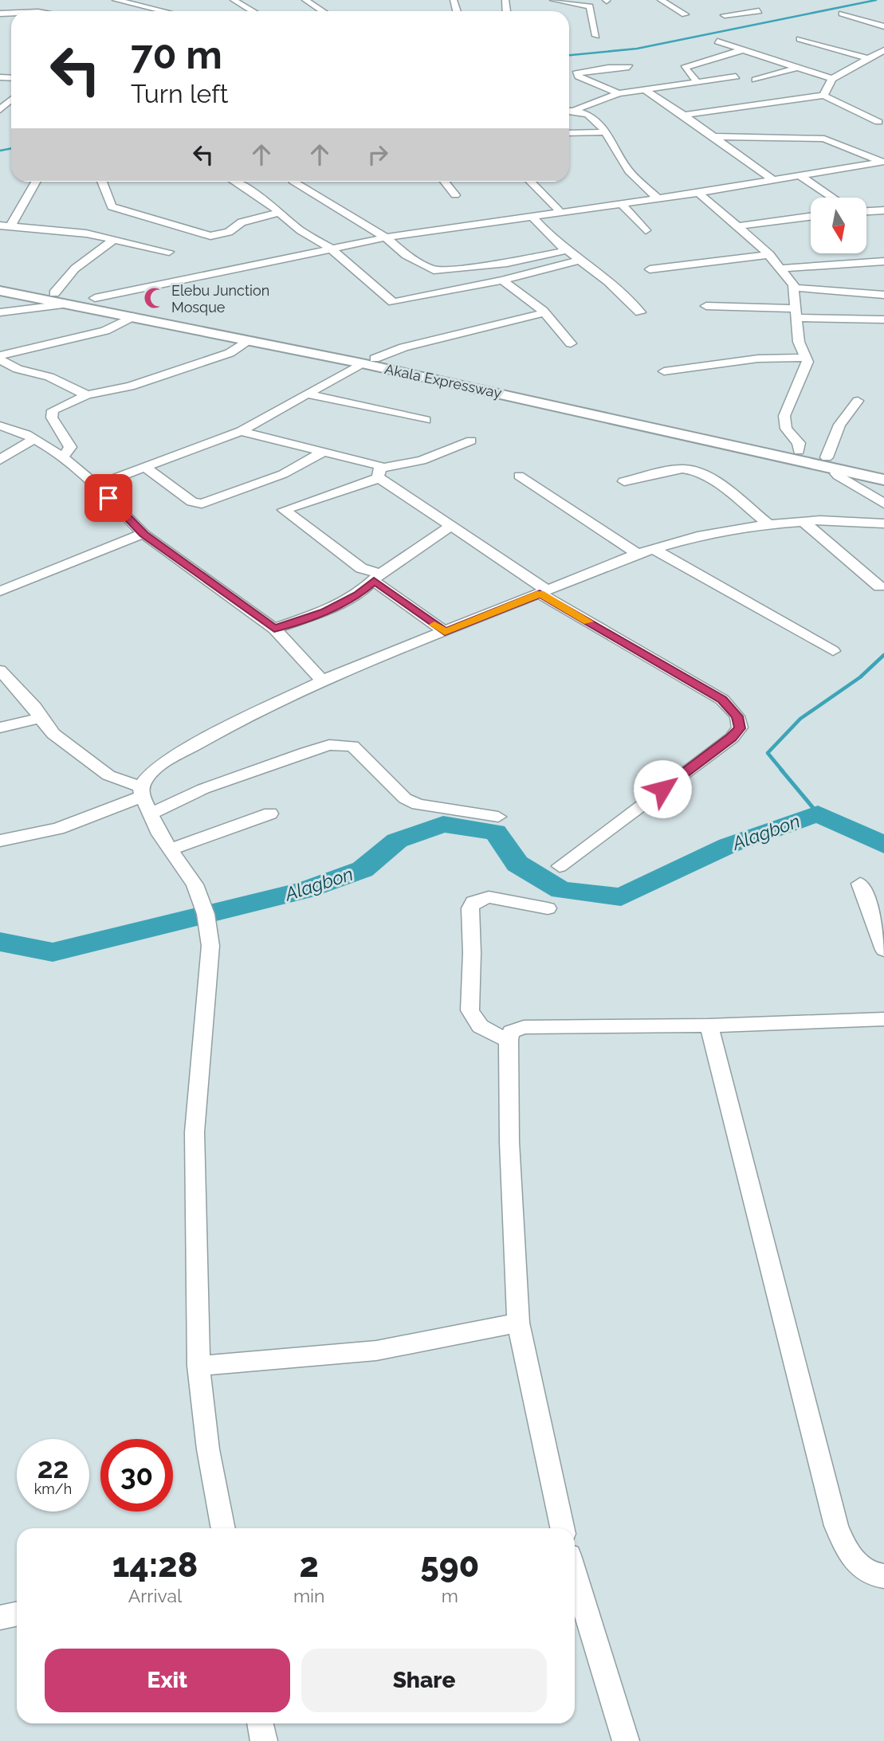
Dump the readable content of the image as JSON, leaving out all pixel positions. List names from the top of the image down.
{
  "streets": {
    "main road": ["Akala Expressway"]
  },
  "water": ["Alagbon"],
  "places": {
    "mosque": ["Elebu Junction Mosque"]
  },
  "north": "bottom",
  "page": {
    "turn": ["70 m", "Turn left"],
    "speed": "22 km/h",
    "limit": "30",
    "eta": [
      "14:28",
      "Arrival",
      "2",
      "min",
      "590",
      "m"
    ],
    "buttons": ["Exit", "Share"]
  }
}
